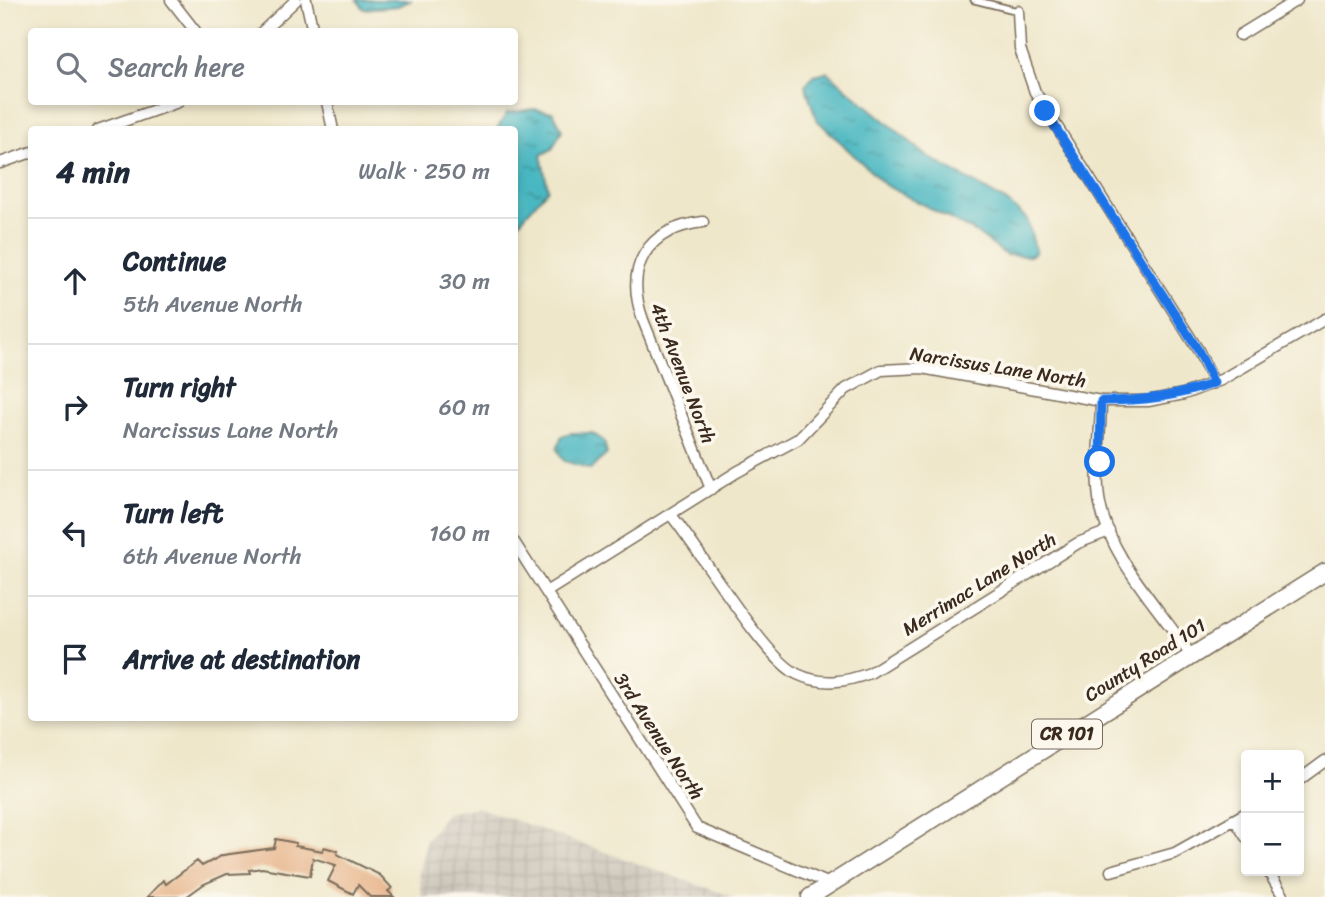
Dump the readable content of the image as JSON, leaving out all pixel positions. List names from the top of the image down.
{
  "streets": {
    "main road": ["County Road 101", "CR 101"],
    "street": [
      "Narcissus Lane North",
      "4th Avenue North",
      "Merrimac Lane North",
      "3rd Avenue North"
    ]
  },
  "crossings": [
    ["Narcissus Lane North", "4th Avenue North"],
    ["Narcissus Lane North", "Merrimac Lane North"],
    ["Narcissus Lane North", "3rd Avenue North"],
    ["County Road 101", "3rd Avenue North"]
  ],
  "page": {
    "search": "Search here",
    "heading": ["4 min", "Walk · 250 m"],
    "list": [
      ["Continue", "5th Avenue North", "30 m"],
      ["Turn right", "Narcissus Lane North", "60 m"],
      ["Turn left", "6th Avenue North", "160 m"],
      "Arrive at destination"
    ],
    "map_buttons": ["+", "−"]
  }
}
